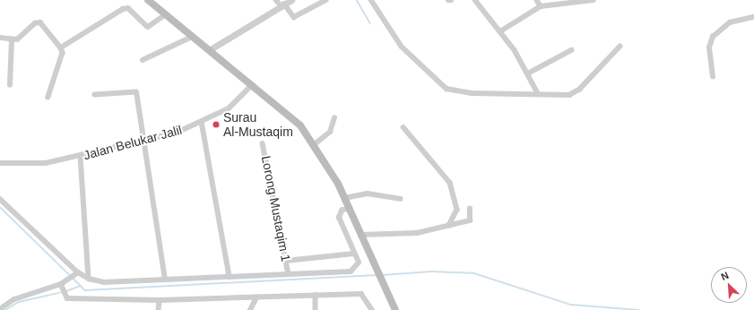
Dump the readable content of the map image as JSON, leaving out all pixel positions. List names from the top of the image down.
{
  "streets": {
    "street": ["Jalan Belukar Jalil", "Lorong Mustaqim 1"]
  },
  "places": ["Surau Al-Mustaqim"],
  "north": "top left"
}
